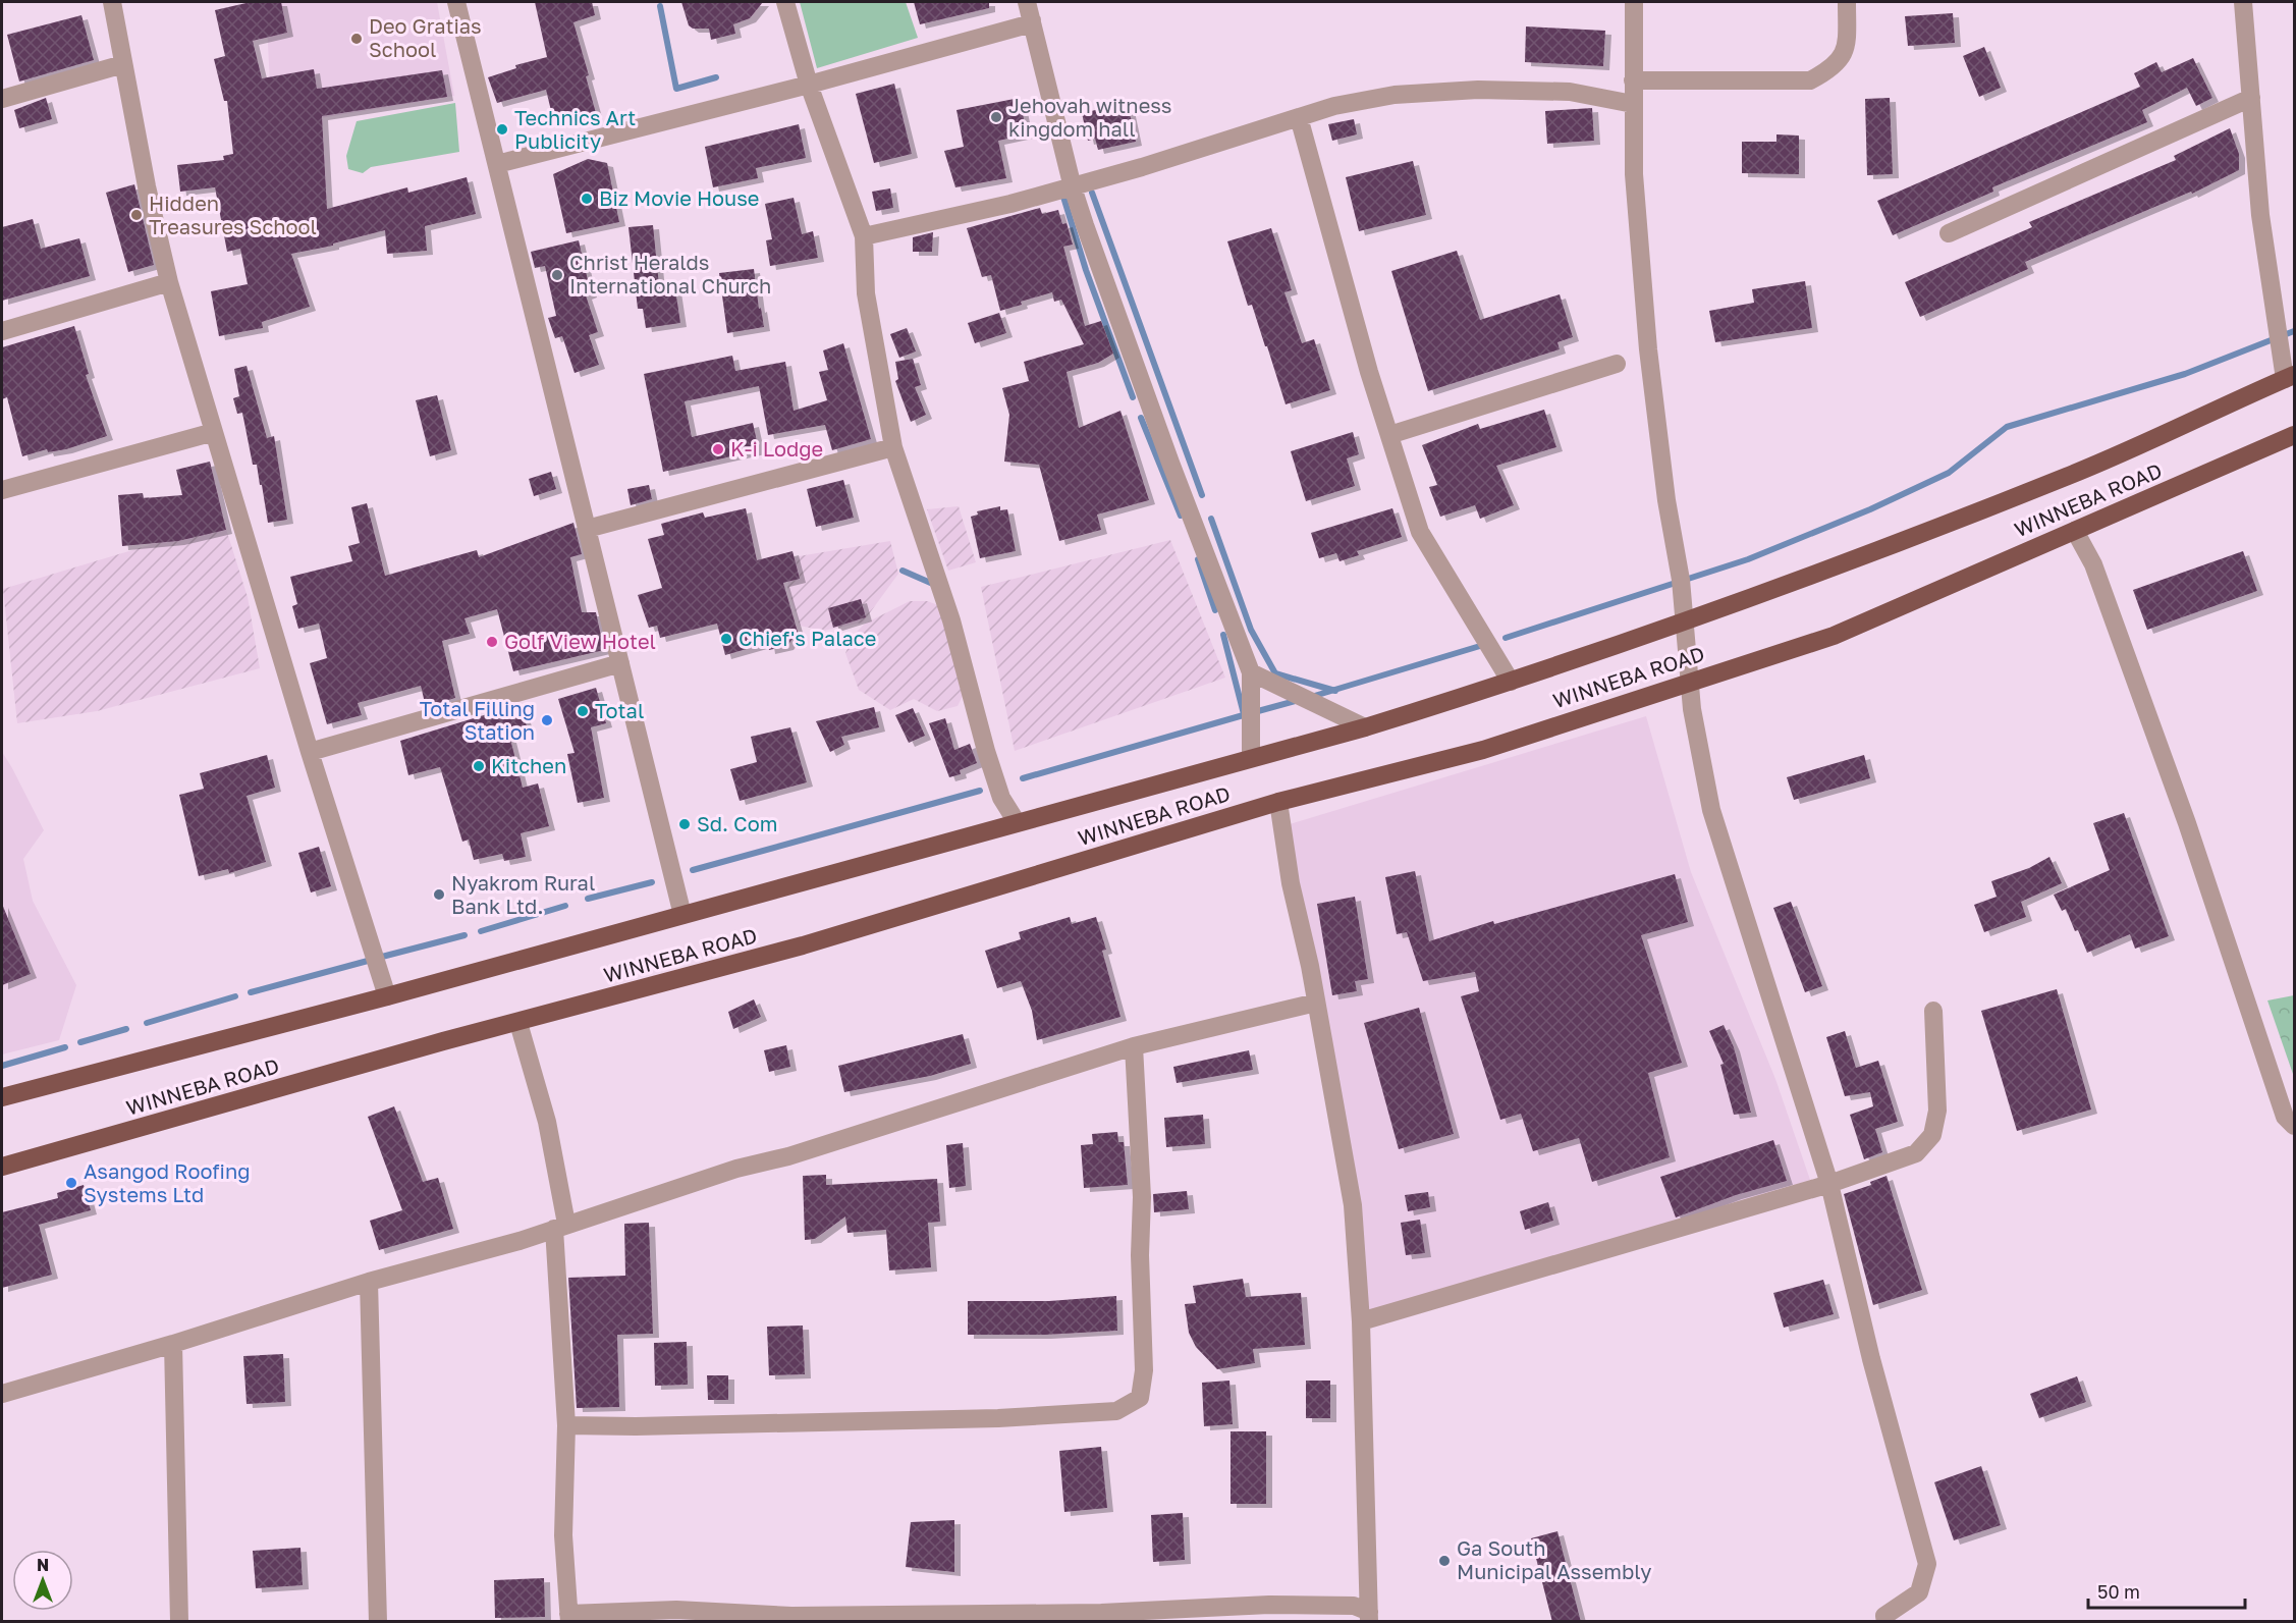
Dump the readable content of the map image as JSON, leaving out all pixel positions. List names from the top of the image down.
{
  "streets": {
    "highway": ["WINNEBA ROAD"]
  },
  "places": [
    "Deo Gratias School",
    "Jehovah witness kingdom hall",
    "Technics Art Publicity",
    "Biz Movie House",
    "Hidden Treasures School",
    "Christ Heralds International Church",
    "K-i Lodge",
    "Chief's Palace",
    "Golf View Hotel",
    "Total",
    "Total Filling Station",
    "Kitchen",
    "Sd. Com",
    "Nyakrom Rural Bank Ltd.",
    "Asangod Roofing Systems Ltd",
    "Ga South Municipal Assembly"
  ],
  "scale_bar": "50 m",
  "north": "top"
}
